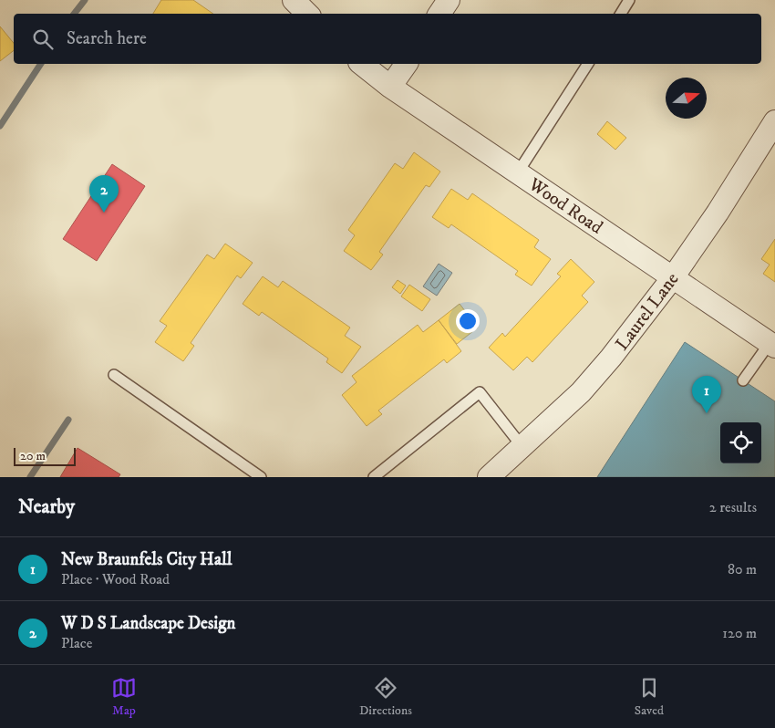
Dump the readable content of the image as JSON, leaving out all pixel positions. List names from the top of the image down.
{
  "streets": {
    "street": ["Wood Road", "Laurel Lane"]
  },
  "crossings": [
    ["Wood Road", "Laurel Lane"]
  ],
  "scale_bar": "20 m",
  "north": "right",
  "page": {
    "search": "Search here",
    "pins": ["2", "1"],
    "scale": "20 m",
    "heading": ["Nearby", "2 results"],
    "list": [
      {
        "mark": "1",
        "name": "New Braunfels City Hall",
        "note": "Place · Wood Road",
        "value": "80 m"
      },
      {
        "mark": "2",
        "name": "W D S Landscape Design",
        "note": "Place",
        "value": "120 m"
      }
    ],
    "nav": ["Map", "Directions", "Saved"]
  }
}
